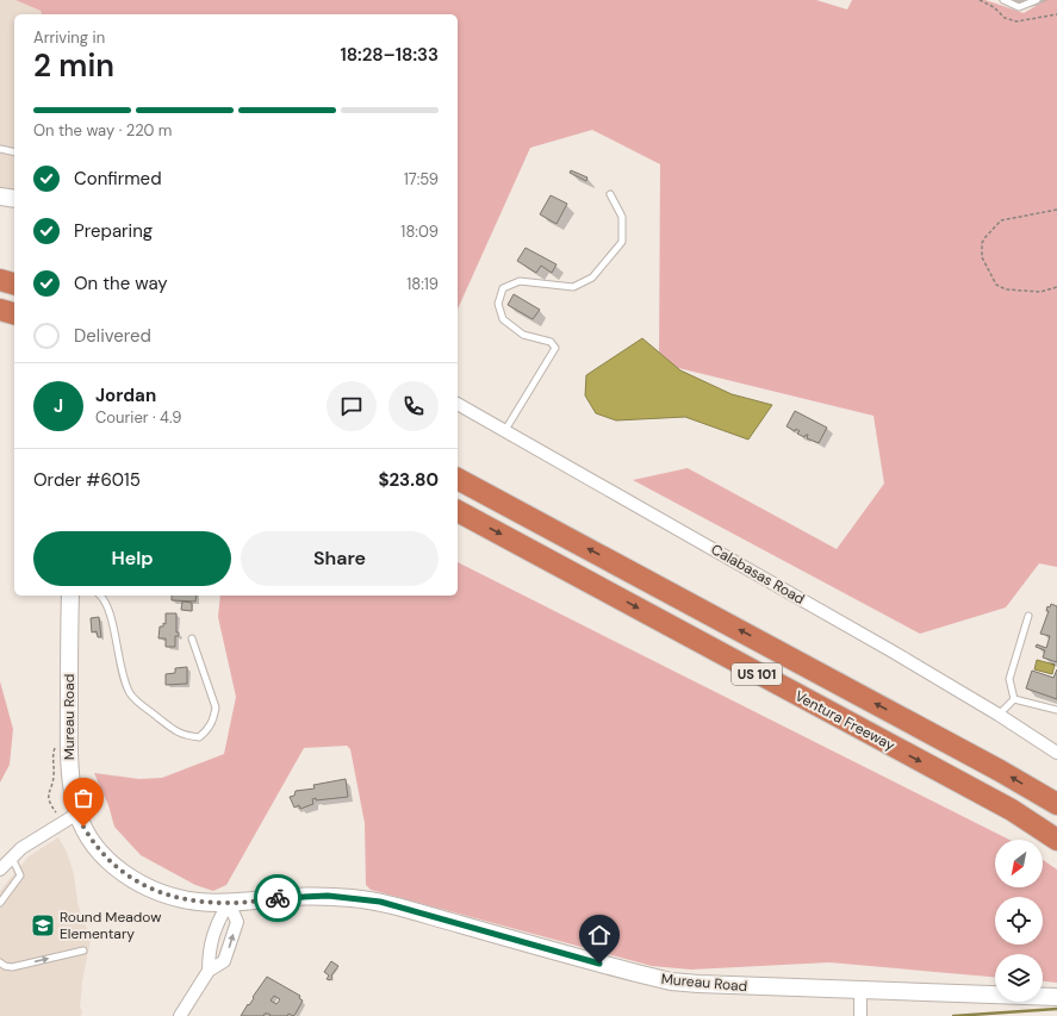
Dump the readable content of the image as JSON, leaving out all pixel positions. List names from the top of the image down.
{
  "streets": {
    "highway": ["US 101", "Ventura Freeway"],
    "main road": ["Mureau Road"],
    "street": ["Calabasas Road"]
  },
  "places": {
    "school or university": ["Round Meadow Elementary"]
  },
  "north": "bottom left",
  "page": {
    "heading": ["2 min", "Arriving in", "18:28–18:33"],
    "panel": [
      "Jordan",
      "Courier · 4.9",
      "Order #6015",
      "$23.80"
    ],
    "bar": "On the way · 220 m",
    "list": [
      ["Confirmed", "17:59"],
      ["Preparing", "18:09"],
      ["On the way", "18:19"],
      "Delivered"
    ],
    "round": "J",
    "buttons": ["Help", "Share"]
  }
}
